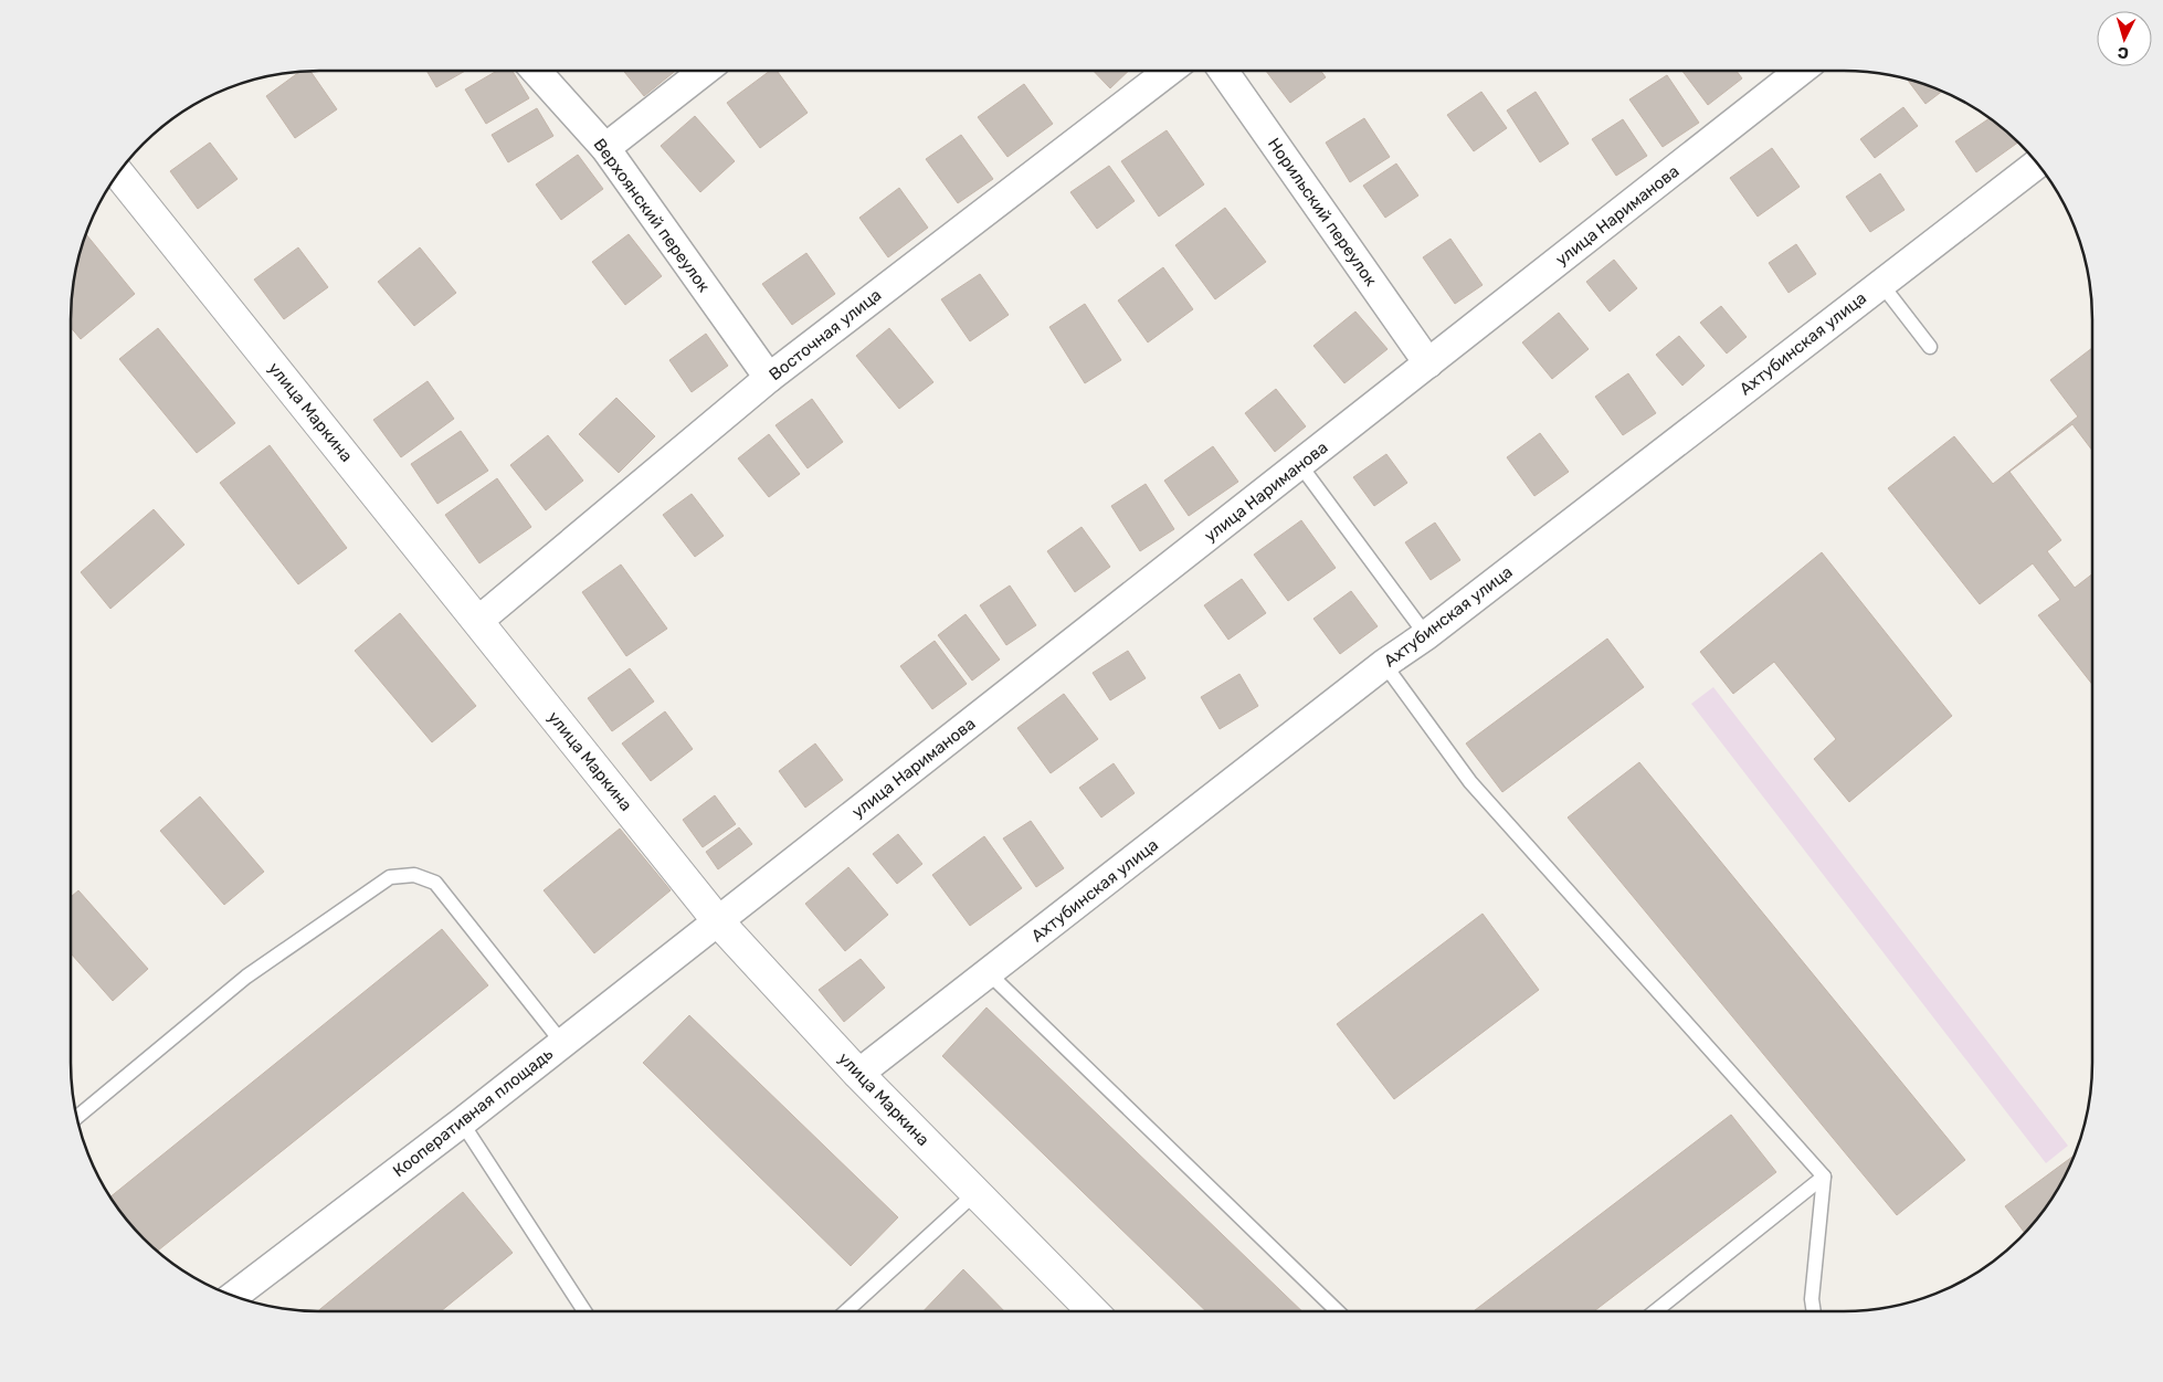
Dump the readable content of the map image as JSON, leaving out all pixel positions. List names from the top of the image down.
{
  "streets": {
    "street": [
      "Норильский переулок",
      "Верхоянский переулок",
      "улица Нариманова",
      "Восточная улица",
      "Ахтубинская улица",
      "улица Маркина",
      "Кооперативная площадь"
    ]
  },
  "crossings": [
    ["Норильский переулок", "улица Нариманова"],
    ["Верхоянский переулок", "Восточная улица"],
    ["улица Нариманова", "улица Маркина"],
    ["улица Нариманова", "Кооперативная площадь"],
    ["Восточная улица", "улица Маркина"],
    ["Ахтубинская улица", "улица Маркина"],
    ["улица Маркина", "Кооперативная площадь"]
  ],
  "north": "bottom"
}
